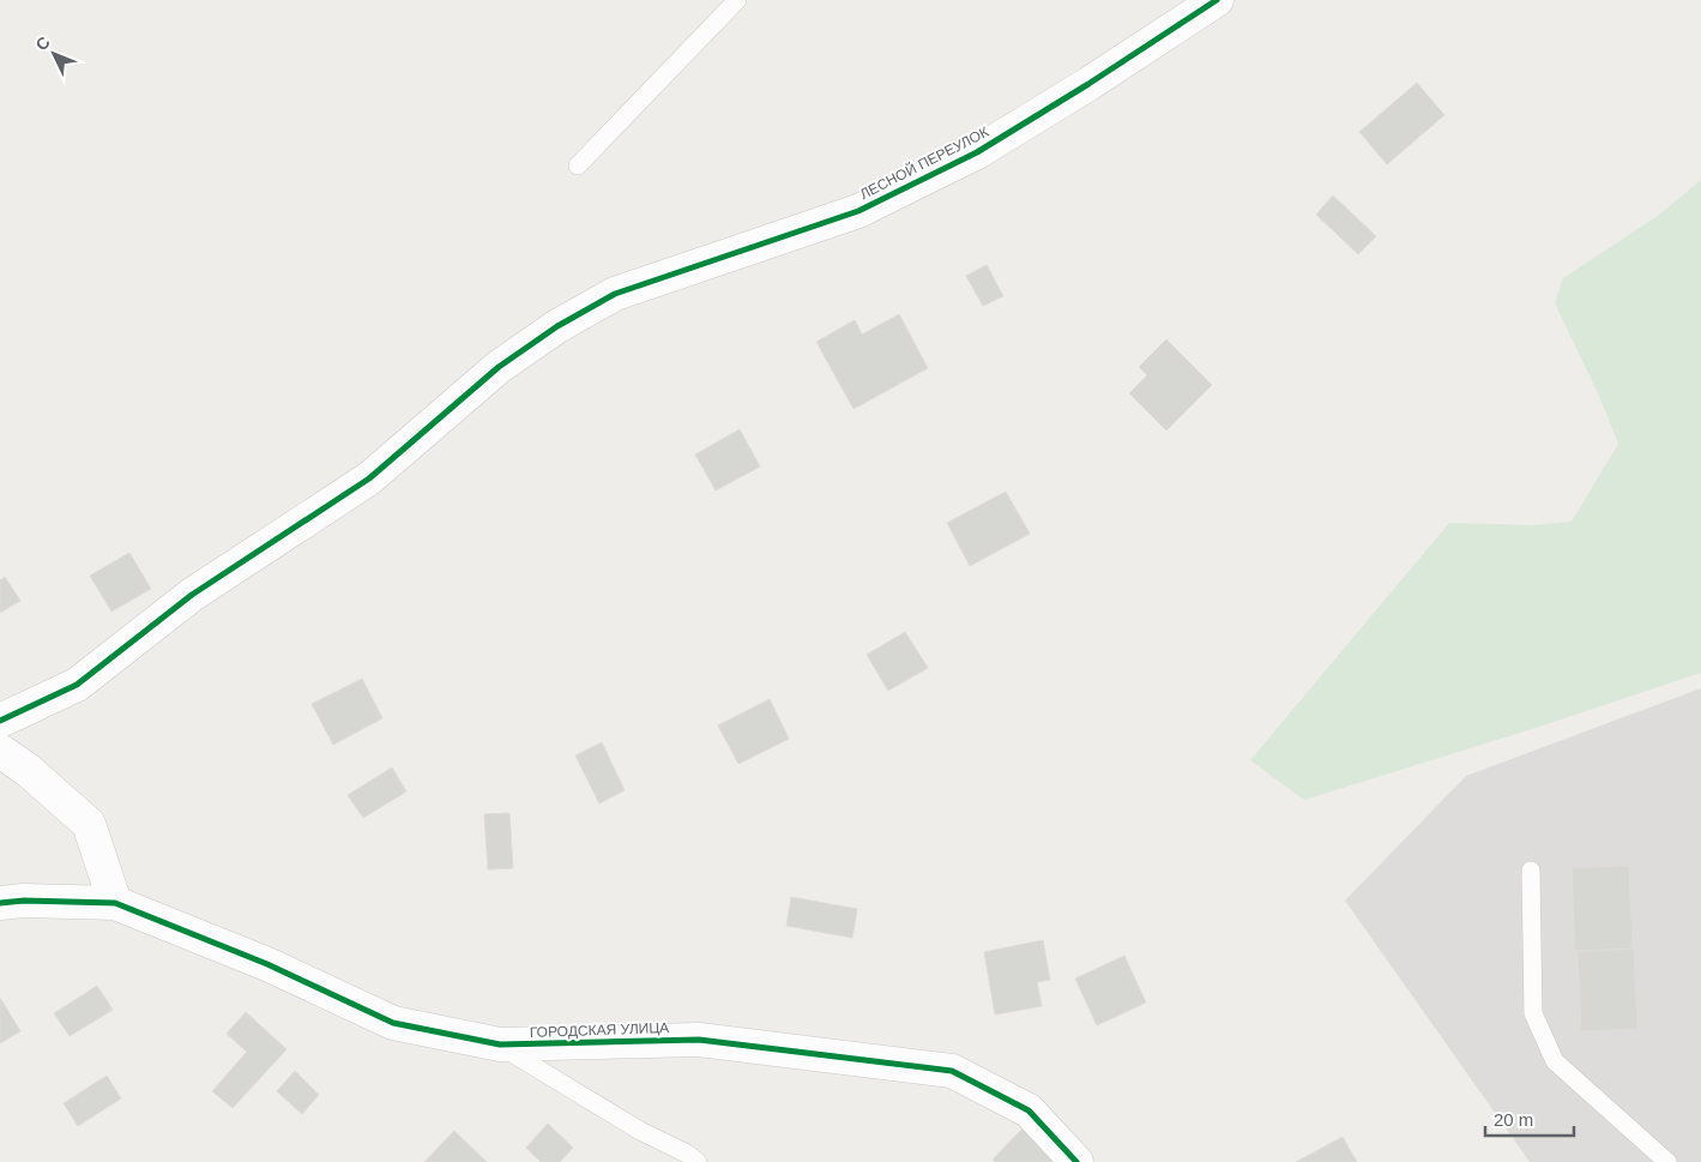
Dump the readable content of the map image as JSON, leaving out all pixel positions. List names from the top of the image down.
{
  "streets": {
    "street": ["ЛЕСНОЙ ПЕРЕУЛОК", "ГОРОДСКАЯ УЛИЦА"]
  },
  "scale_bar": "20 m",
  "north": "top left"
}
